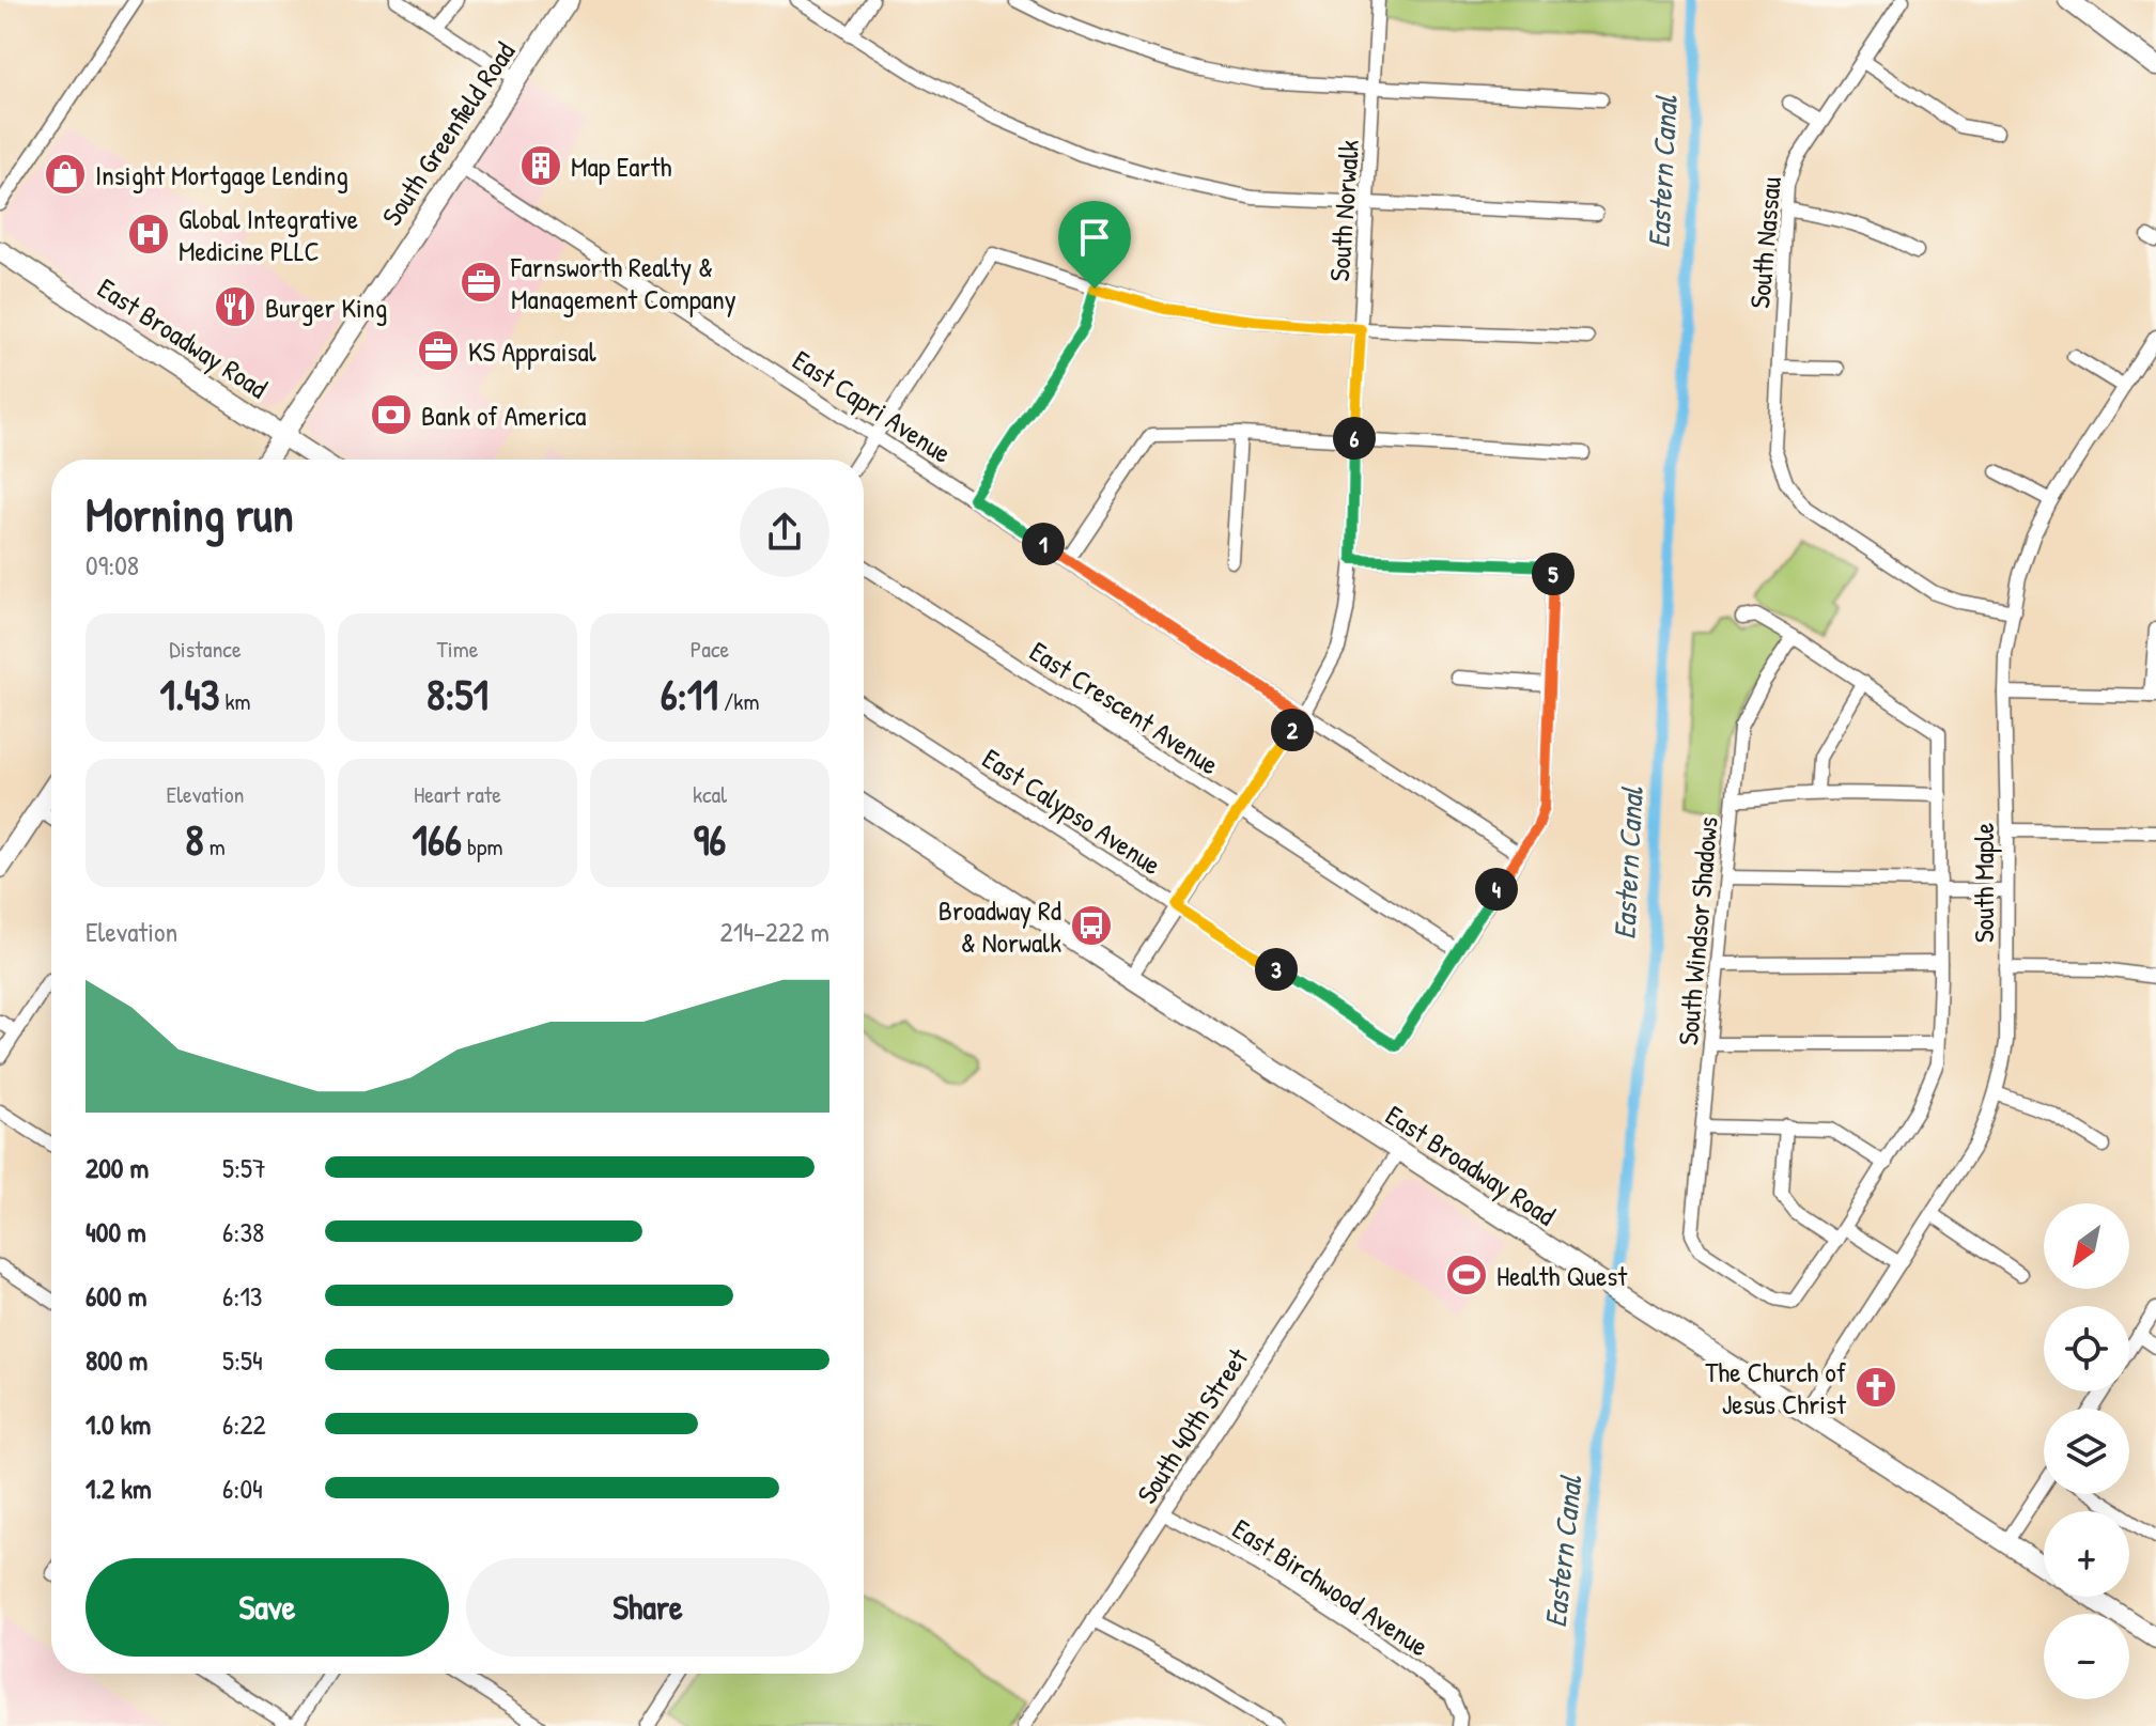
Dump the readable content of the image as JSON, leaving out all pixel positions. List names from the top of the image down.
{
  "streets": {
    "main road": ["South Greenfield Road", "East Broadway Road"],
    "street": [
      "South Norwalk",
      "South Nassau",
      "East Capri Avenue",
      "East Crescent Avenue",
      "East Calypso Avenue",
      "South Maple",
      "South Windsor Shadows",
      "South 40th Street",
      "East Birchwood Avenue"
    ]
  },
  "crossings": [
    ["South Greenfield Road", "East Broadway Road"],
    ["South Greenfield Road", "East Capri Avenue"],
    ["South Norwalk", "East Broadway Road"],
    ["South Norwalk", "East Capri Avenue"],
    ["South Norwalk", "East Crescent Avenue"],
    ["South Norwalk", "East Calypso Avenue"],
    ["South Nassau", "South Maple"],
    ["East Broadway Road", "South Maple"],
    ["East Broadway Road", "South 40th Street"],
    ["East Crescent Avenue", "East Calypso Avenue"],
    ["South 40th Street", "East Birchwood Avenue"]
  ],
  "water": ["Eastern Canal"],
  "places": {
    "building": ["Map Earth"],
    "shop": ["Insight Mortgage Lending"],
    "hospital": ["Global Integrative Medicine PLLC"],
    "office": ["Farnsworth Realty & Management Company", "KS Appraisal"],
    "restaurant": ["Burger King"],
    "bank": ["Bank of America"],
    "bus stop": ["Broadway Rd & Norwalk"],
    "sports": ["Health Quest"],
    "church": ["The Church of Jesus Christ"]
  },
  "north": "bottom left",
  "page": {
    "pins": [
      "6",
      "1",
      "5",
      "2",
      "4",
      "3"
    ],
    "heading": ["Morning run", "09:08"],
    "stats": [
      ["Distance", "1.43 km"],
      ["Time", "8:51"],
      ["Pace", "6:11 /km"],
      ["Elevation", "8 m"],
      ["Heart rate", "166 bpm"],
      ["kcal", "96"]
    ],
    "chart": ["Elevation", "214–222 m"],
    "list": [
      {
        "name": "200 m",
        "note": "5:57"
      },
      {
        "name": "400 m",
        "note": "6:38"
      },
      {
        "name": "600 m",
        "note": "6:13"
      },
      {
        "name": "800 m",
        "note": "5:54"
      },
      {
        "name": "1.0 km",
        "note": "6:22"
      },
      {
        "name": "1.2 km",
        "note": "6:04"
      }
    ],
    "map_buttons": ["+", "−"],
    "buttons": ["Save", "Share"]
  }
}
